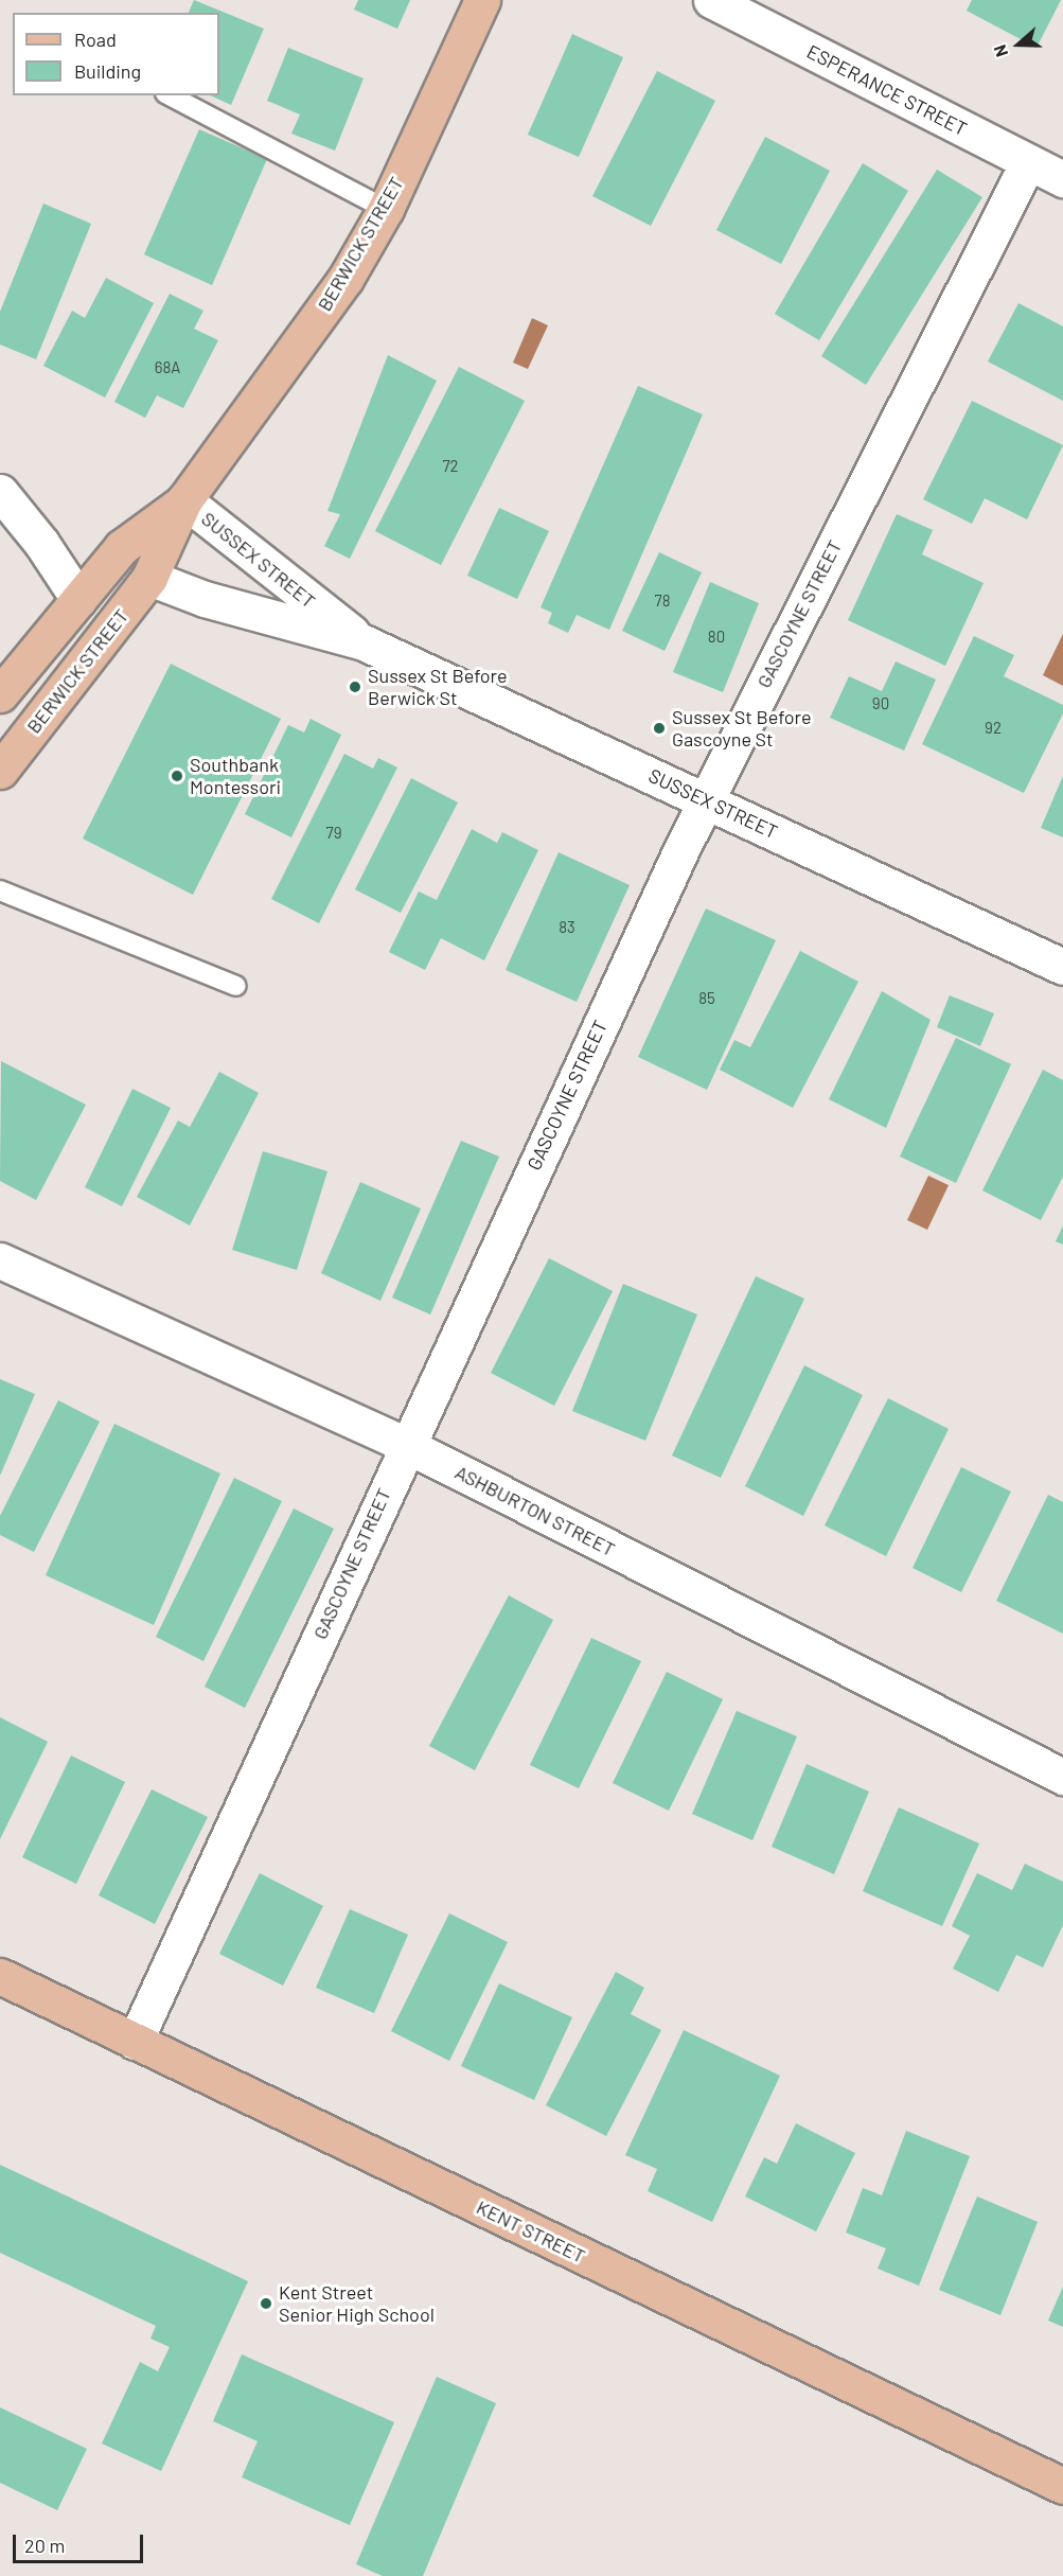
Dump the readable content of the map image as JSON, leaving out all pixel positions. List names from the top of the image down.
{
  "streets": {
    "main road": ["BERWICK STREET", "KENT STREET"],
    "street": [
      "ESPERANCE STREET",
      "SUSSEX STREET",
      "GASCOYNE STREET",
      "ASHBURTON STREET"
    ]
  },
  "crossings": [
    ["ESPERANCE STREET", "GASCOYNE STREET"],
    ["BERWICK STREET", "SUSSEX STREET"],
    ["SUSSEX STREET", "GASCOYNE STREET"],
    ["GASCOYNE STREET", "ASHBURTON STREET"],
    ["GASCOYNE STREET", "KENT STREET"]
  ],
  "places": [
    "Sussex St Before Berwick St",
    "Sussex St Before Gascoyne St",
    "Southbank Montessori",
    "Kent Street Senior High School"
  ],
  "house_numbers": [
    "68A",
    "72",
    "78",
    "80",
    "90",
    "92",
    "79",
    "83",
    "85"
  ],
  "legend": ["Road", "Building"],
  "scale_bar": "20 m",
  "north": "left"
}
